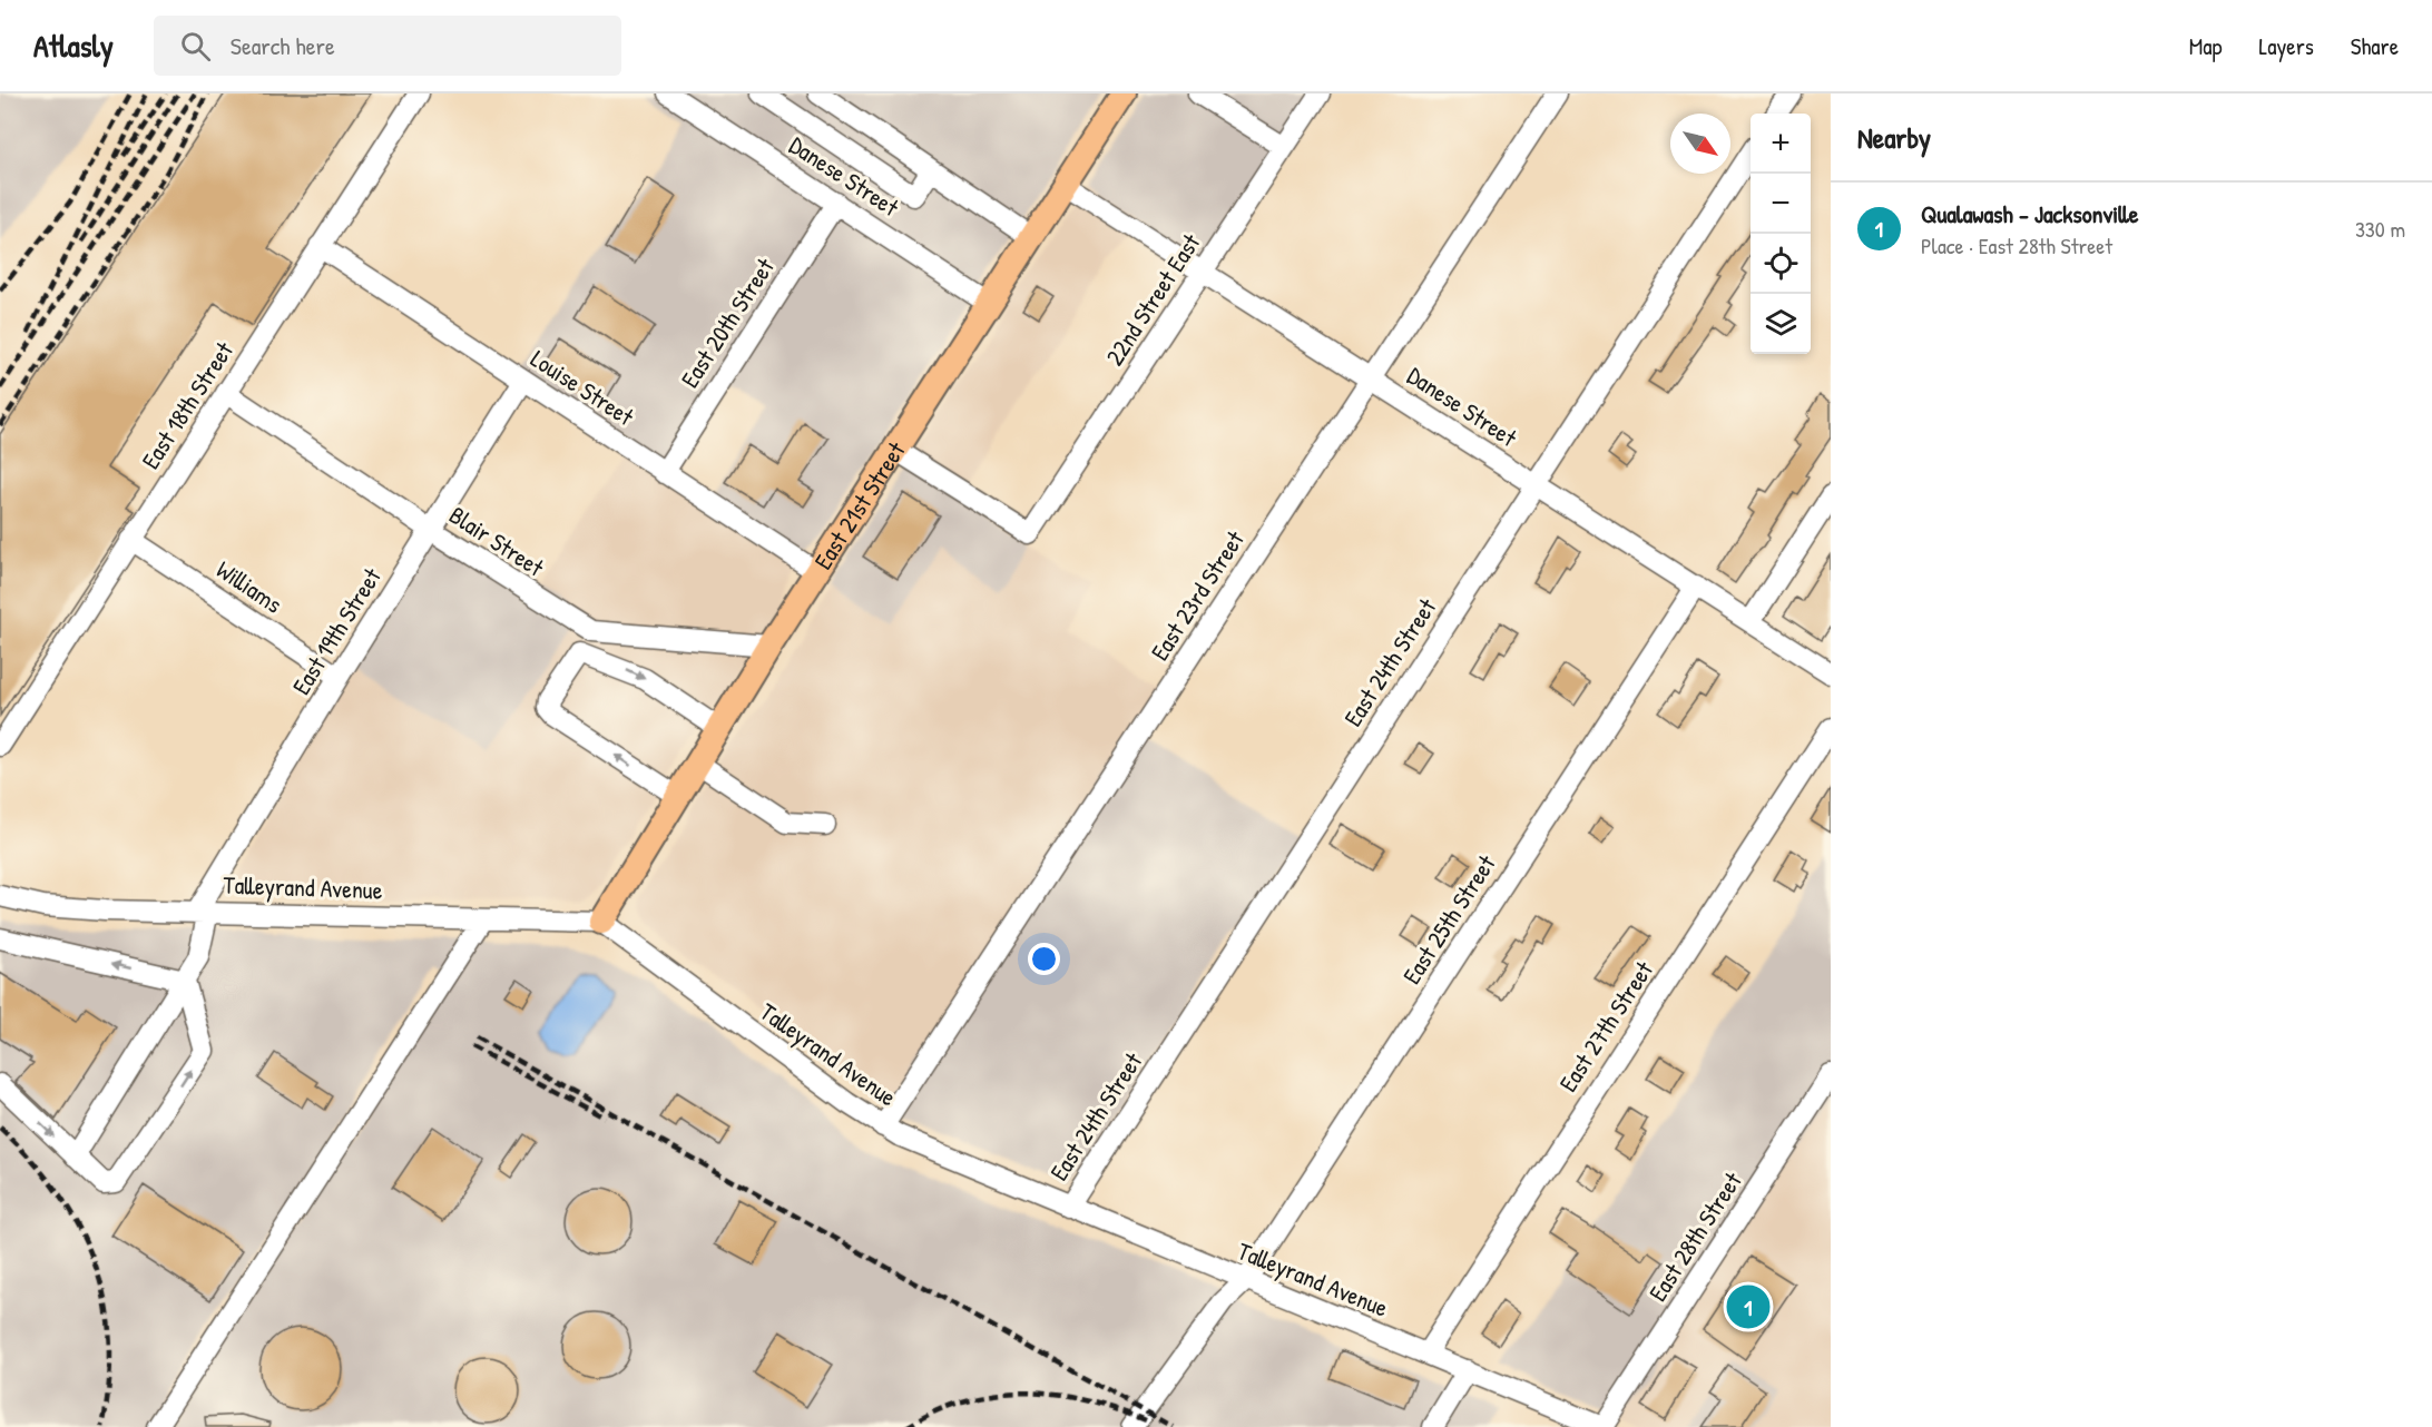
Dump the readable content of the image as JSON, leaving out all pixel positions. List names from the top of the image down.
{
  "streets": {
    "main road": ["East 21st Street"],
    "street": [
      "Danese Street",
      "22nd Street East",
      "East 20th Street",
      "Louise Street",
      "East 18th Street",
      "Blair Street",
      "Williams",
      "East 23rd Street",
      "East 19th Street",
      "East 24th Street",
      "Talleyrand Avenue",
      "East 25th Street",
      "East 27th Street",
      "East 28th Street"
    ]
  },
  "crossings": [
    ["Danese Street", "22nd Street East"],
    ["Danese Street", "East 20th Street"],
    ["Danese Street", "East 21st Street"],
    ["Danese Street", "East 23rd Street"],
    ["Danese Street", "East 24th Street"],
    ["Danese Street", "East 25th Street"],
    ["22nd Street East", "East 21st Street"],
    ["East 20th Street", "Louise Street"],
    ["Louise Street", "East 18th Street"],
    ["Louise Street", "East 21st Street"],
    ["Louise Street", "East 19th Street"],
    ["East 18th Street", "Blair Street"],
    ["East 18th Street", "Williams"],
    ["East 21st Street", "Blair Street"],
    ["East 21st Street", "Talleyrand Avenue"],
    ["Blair Street", "East 19th Street"],
    ["Williams", "East 19th Street"],
    ["East 23rd Street", "Talleyrand Avenue"],
    ["East 19th Street", "Talleyrand Avenue"],
    ["East 24th Street", "Talleyrand Avenue"],
    ["Talleyrand Avenue", "East 25th Street"],
    ["Talleyrand Avenue", "East 27th Street"],
    ["Talleyrand Avenue", "East 28th Street"]
  ],
  "north": "bottom right",
  "page": {
    "header": "Atlasly",
    "search": "Search here",
    "nav": ["Map", "Layers", "Share"],
    "heading": "Nearby",
    "map_buttons": ["+", "−"],
    "list": [
      {
        "mark": "1",
        "name": "Qualawash - Jacksonville",
        "note": "Place · East 28th Street",
        "value": "330 m"
      }
    ],
    "pins": "1"
  }
}
